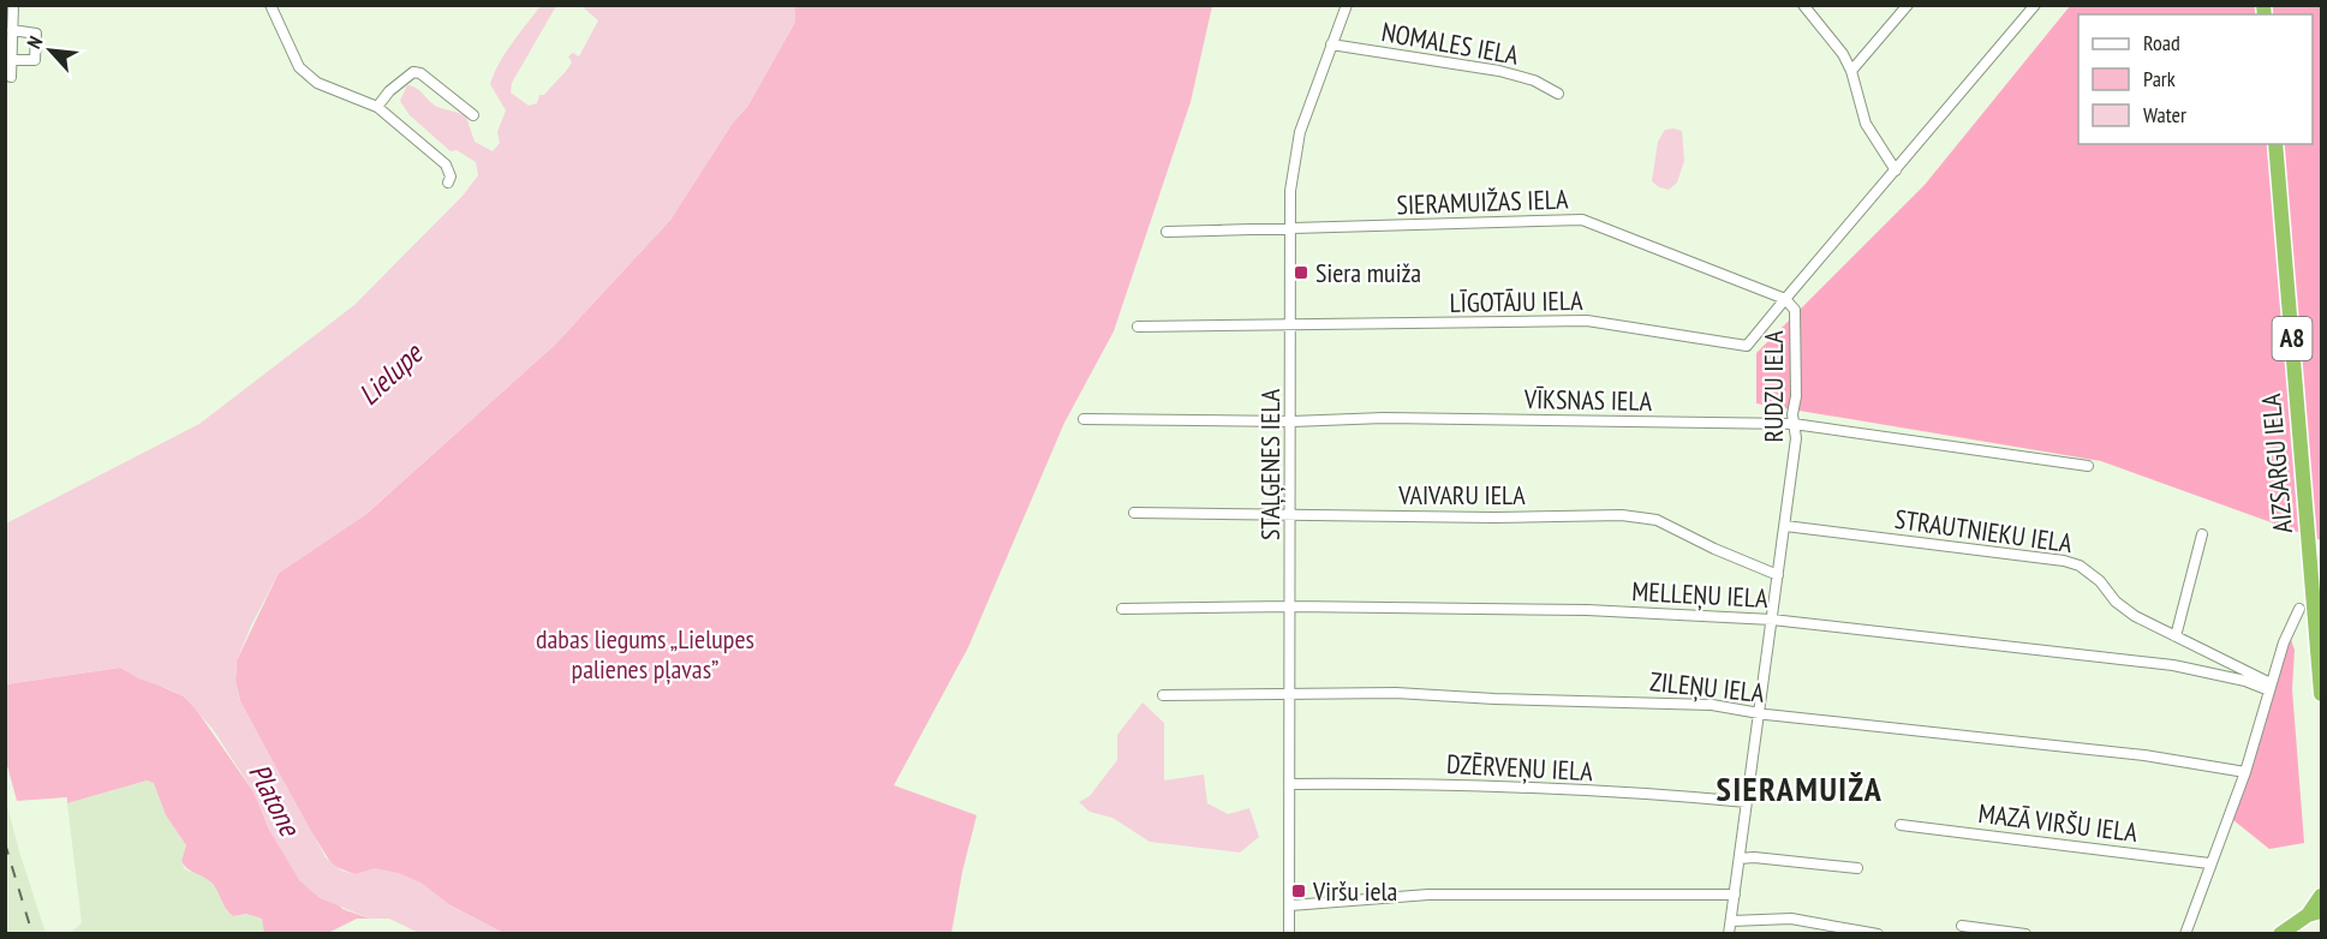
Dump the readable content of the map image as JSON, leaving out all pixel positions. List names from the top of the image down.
{
  "streets": {
    "highway": ["A8", "AIZSARGU IELA"],
    "street": [
      "NOMALES IELA",
      "SIERAMUIŽAS IELA",
      "LĪGOTĀJU IELA",
      "RUDZU IELA",
      "VĪKSNAS IELA",
      "STAĻĢENES IELA",
      "VAIVARU IELA",
      "STRAUTNIEKU IELA",
      "MELLEŅU IELA",
      "ZILEŅU IELA",
      "DZĒRVEŅU IELA",
      "MAZĀ VIRŠU IELA"
    ]
  },
  "crossings": [
    ["NOMALES IELA", "STAĻĢENES IELA"],
    ["SIERAMUIŽAS IELA", "LĪGOTĀJU IELA"],
    ["SIERAMUIŽAS IELA", "RUDZU IELA"],
    ["SIERAMUIŽAS IELA", "STAĻĢENES IELA"],
    ["LĪGOTĀJU IELA", "RUDZU IELA"],
    ["LĪGOTĀJU IELA", "STAĻĢENES IELA"],
    ["RUDZU IELA", "VĪKSNAS IELA"],
    ["RUDZU IELA", "VAIVARU IELA"],
    ["RUDZU IELA", "STRAUTNIEKU IELA"],
    ["RUDZU IELA", "MELLEŅU IELA"],
    ["RUDZU IELA", "ZILEŅU IELA"],
    ["RUDZU IELA", "DZĒRVEŅU IELA"],
    ["VĪKSNAS IELA", "STAĻĢENES IELA"],
    ["STAĻĢENES IELA", "VAIVARU IELA"],
    ["STAĻĢENES IELA", "MELLEŅU IELA"],
    ["STAĻĢENES IELA", "ZILEŅU IELA"],
    ["STAĻĢENES IELA", "DZĒRVEŅU IELA"],
    ["STRAUTNIEKU IELA", "MELLEŅU IELA"]
  ],
  "districts": ["SIERAMUIŽA"],
  "water": ["Lielupe", "Platone"],
  "parks": ["dabas liegums „Lielupes palienes pļavas”"],
  "places": {
    "transit": ["Siera muiža", "Viršu iela"]
  },
  "legend": ["Road", "Park", "Water"],
  "north": "top left"
}
